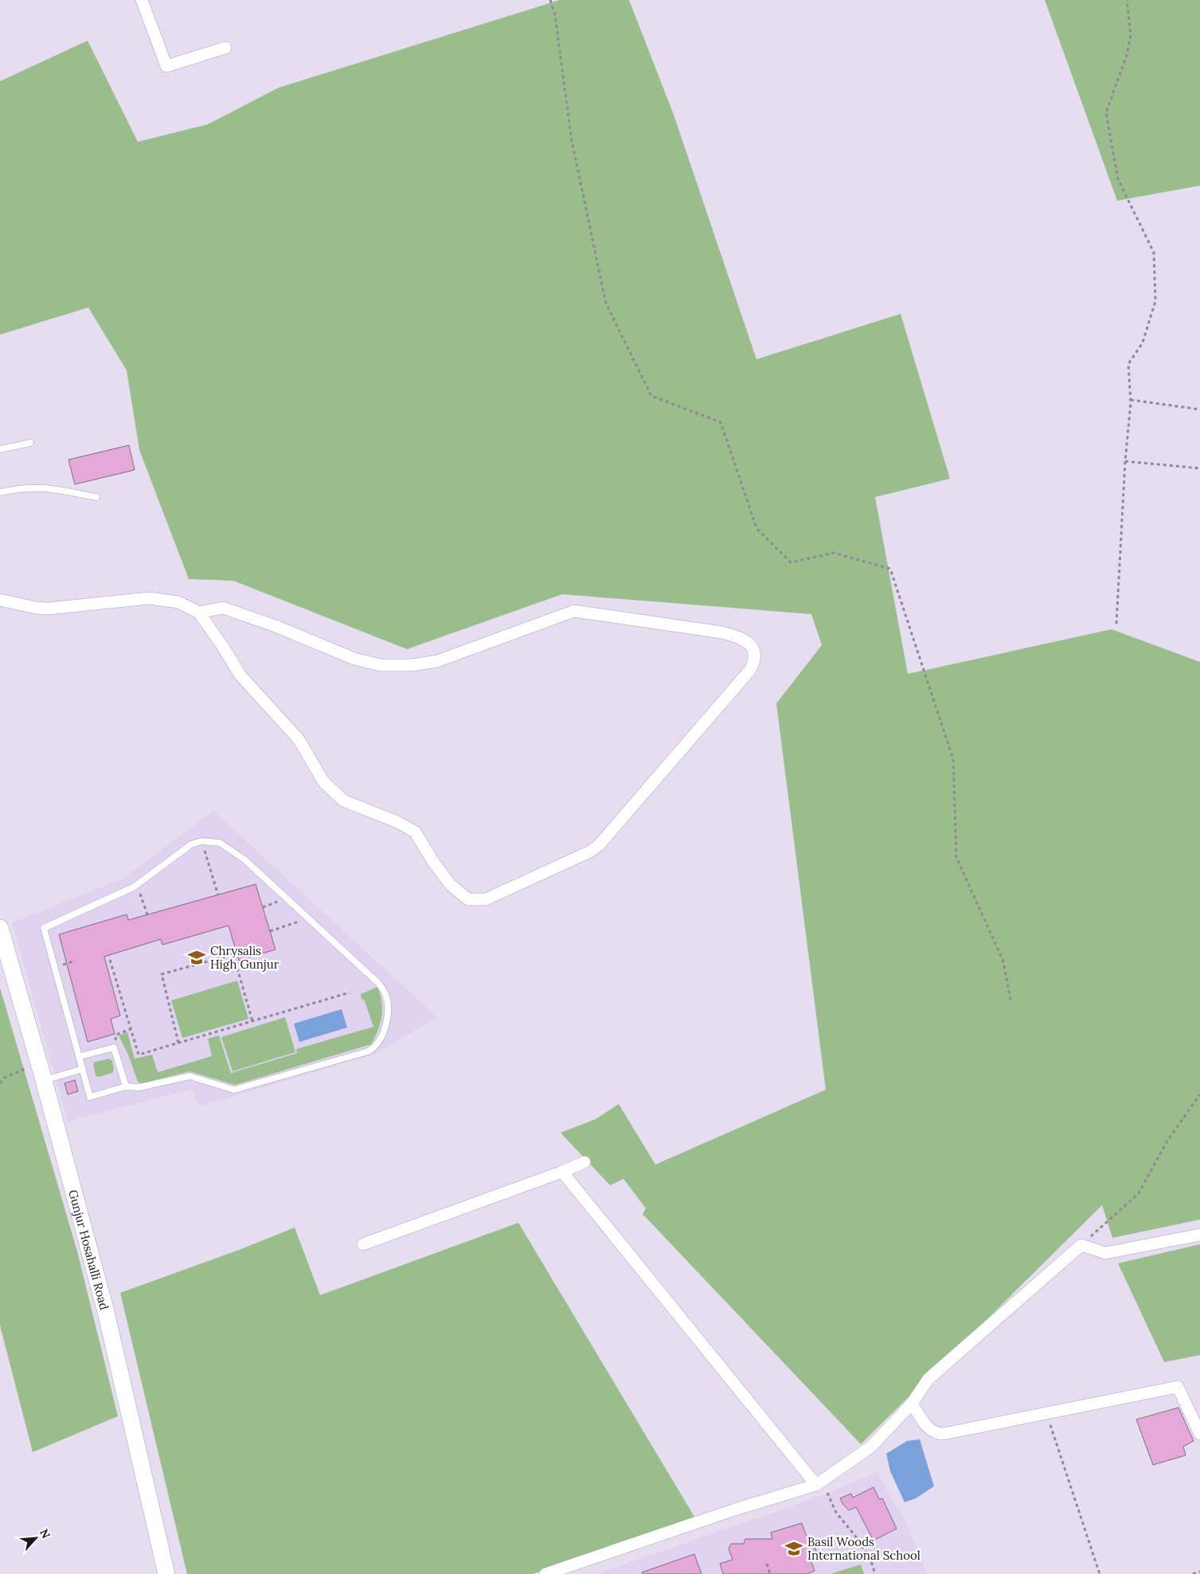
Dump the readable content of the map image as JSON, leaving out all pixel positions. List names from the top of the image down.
{
  "streets": {
    "street": ["Gunjur Hosahalli Road"]
  },
  "places": {
    "school or university": ["Chrysalis High Gunjur", "Basil Woods International School"]
  },
  "north": "top right"
}
